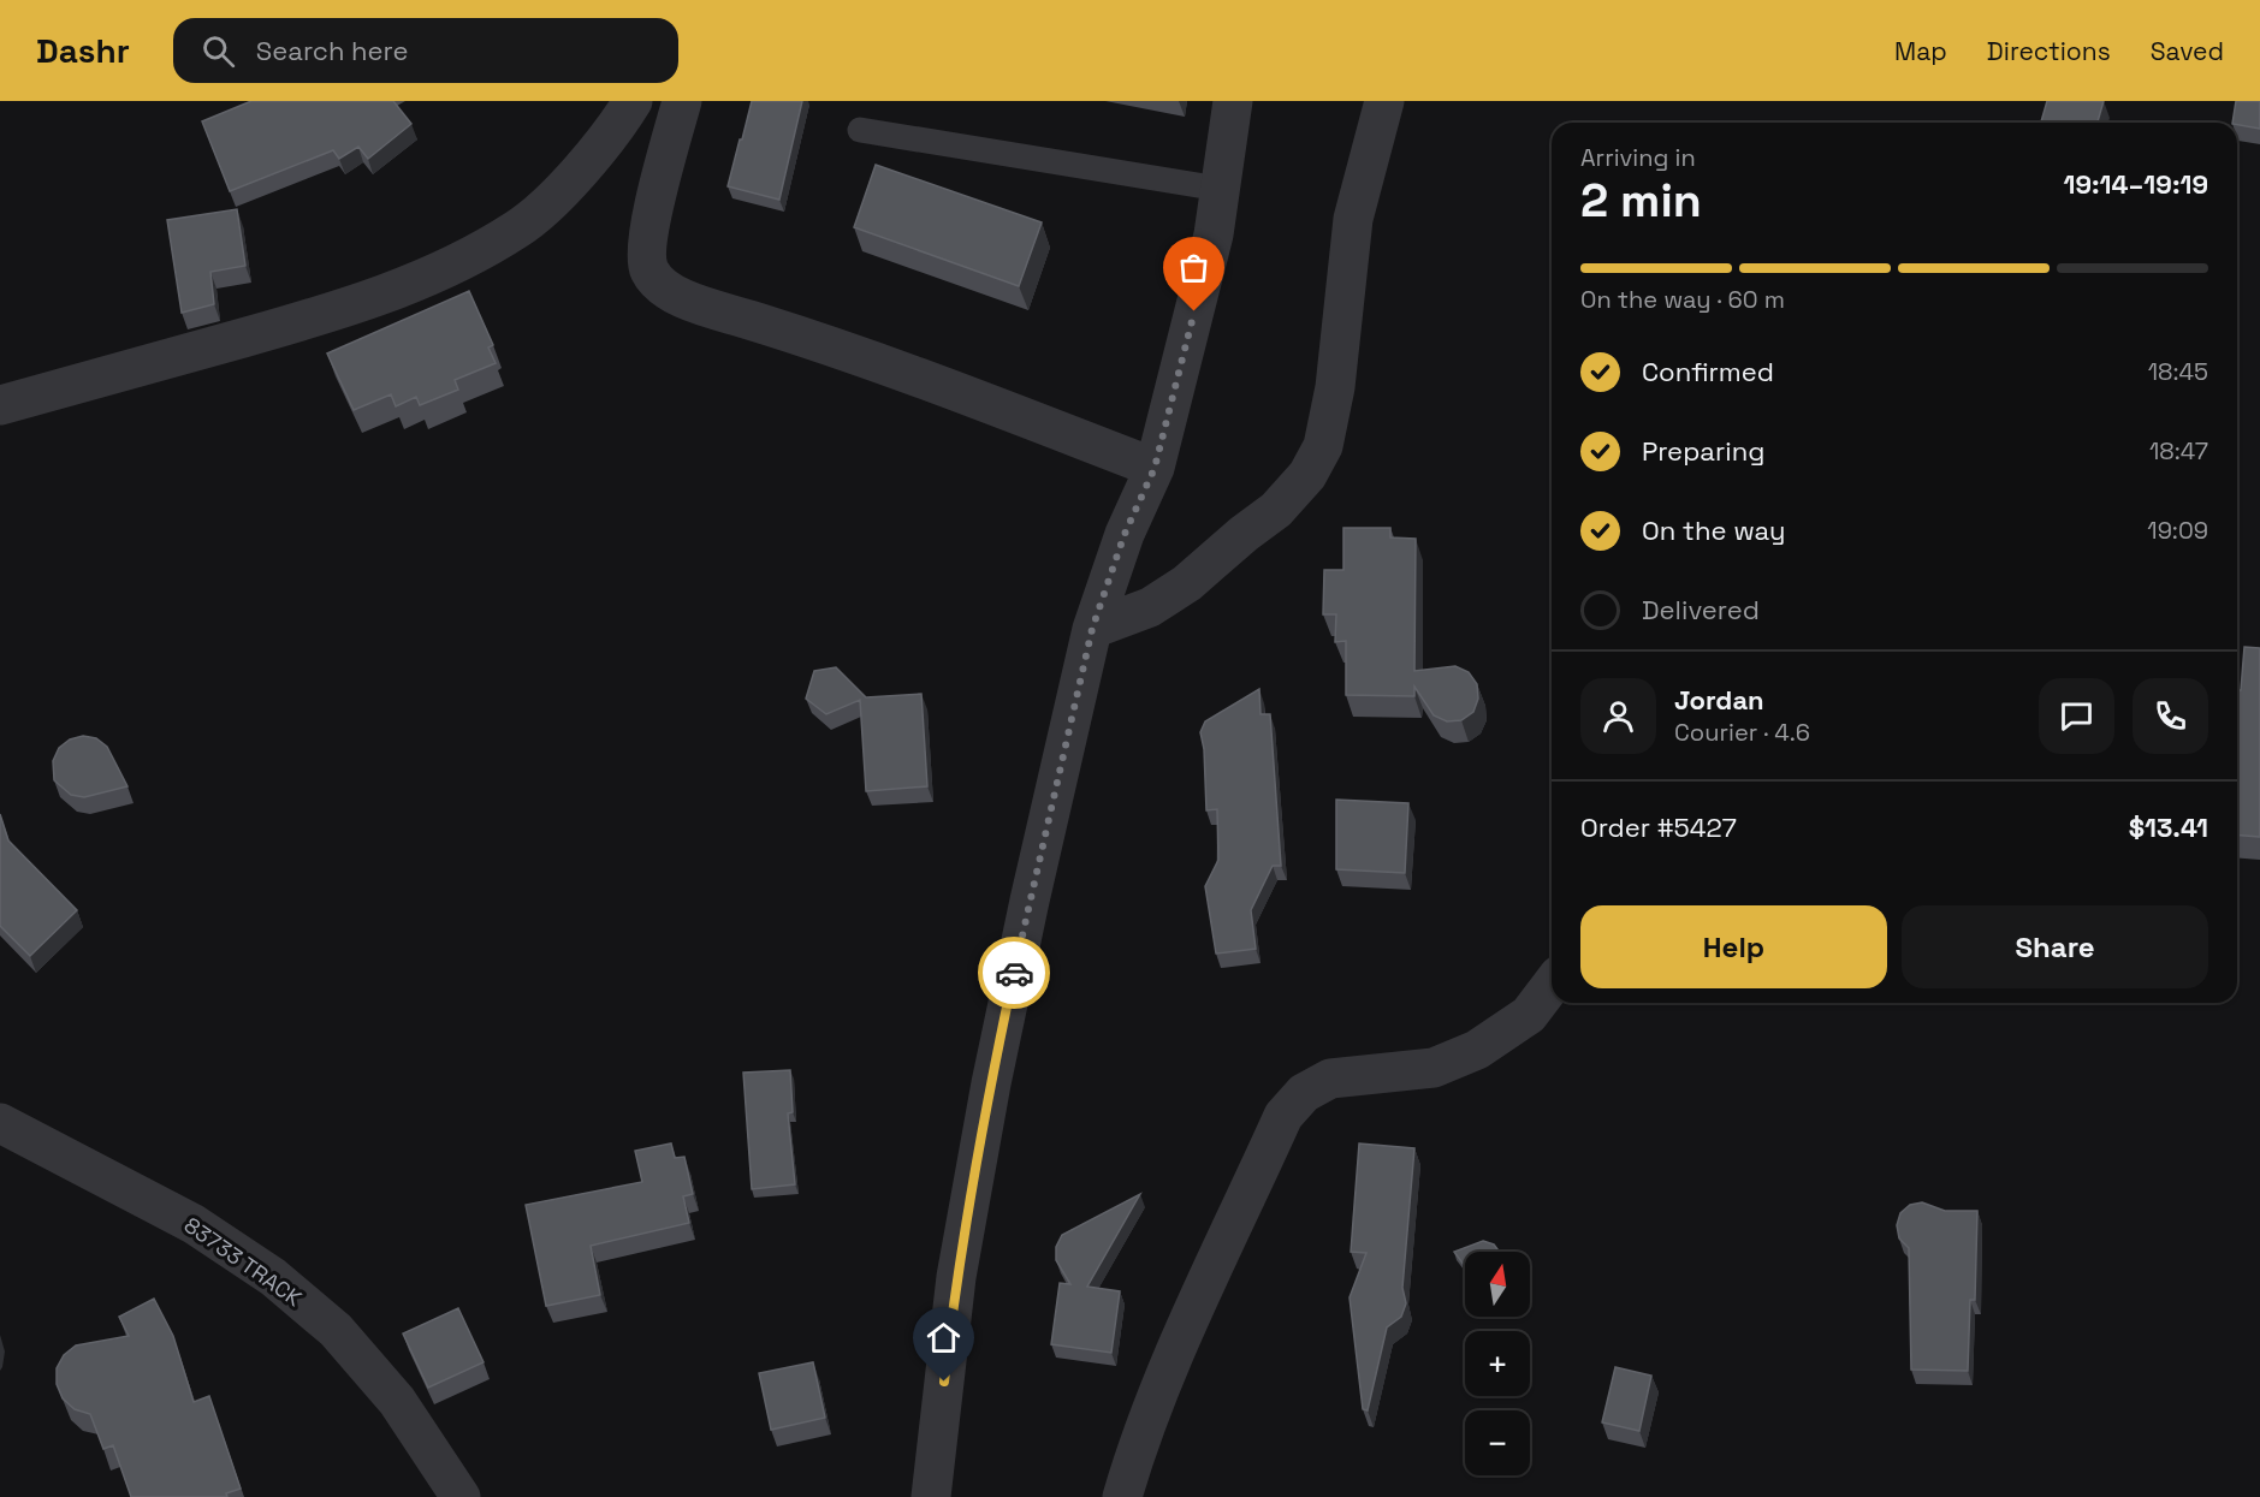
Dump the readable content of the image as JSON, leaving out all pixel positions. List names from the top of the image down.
{
  "streets": {
    "street": ["83733 TRACK"]
  },
  "north": "top",
  "page": {
    "header": "Dashr",
    "search": "Search here",
    "nav": ["Map", "Directions", "Saved"],
    "heading": ["2 min", "Arriving in", "19:14–19:19"],
    "panel": [
      "Jordan",
      "Courier · 4.6",
      "Order #5427",
      "$13.41"
    ],
    "bar": "On the way · 60 m",
    "list": [
      ["Confirmed", "18:45"],
      ["Preparing", "18:47"],
      ["On the way", "19:09"],
      "Delivered"
    ],
    "buttons": ["Help", "Share"],
    "map_buttons": ["+", "−"]
  }
}
